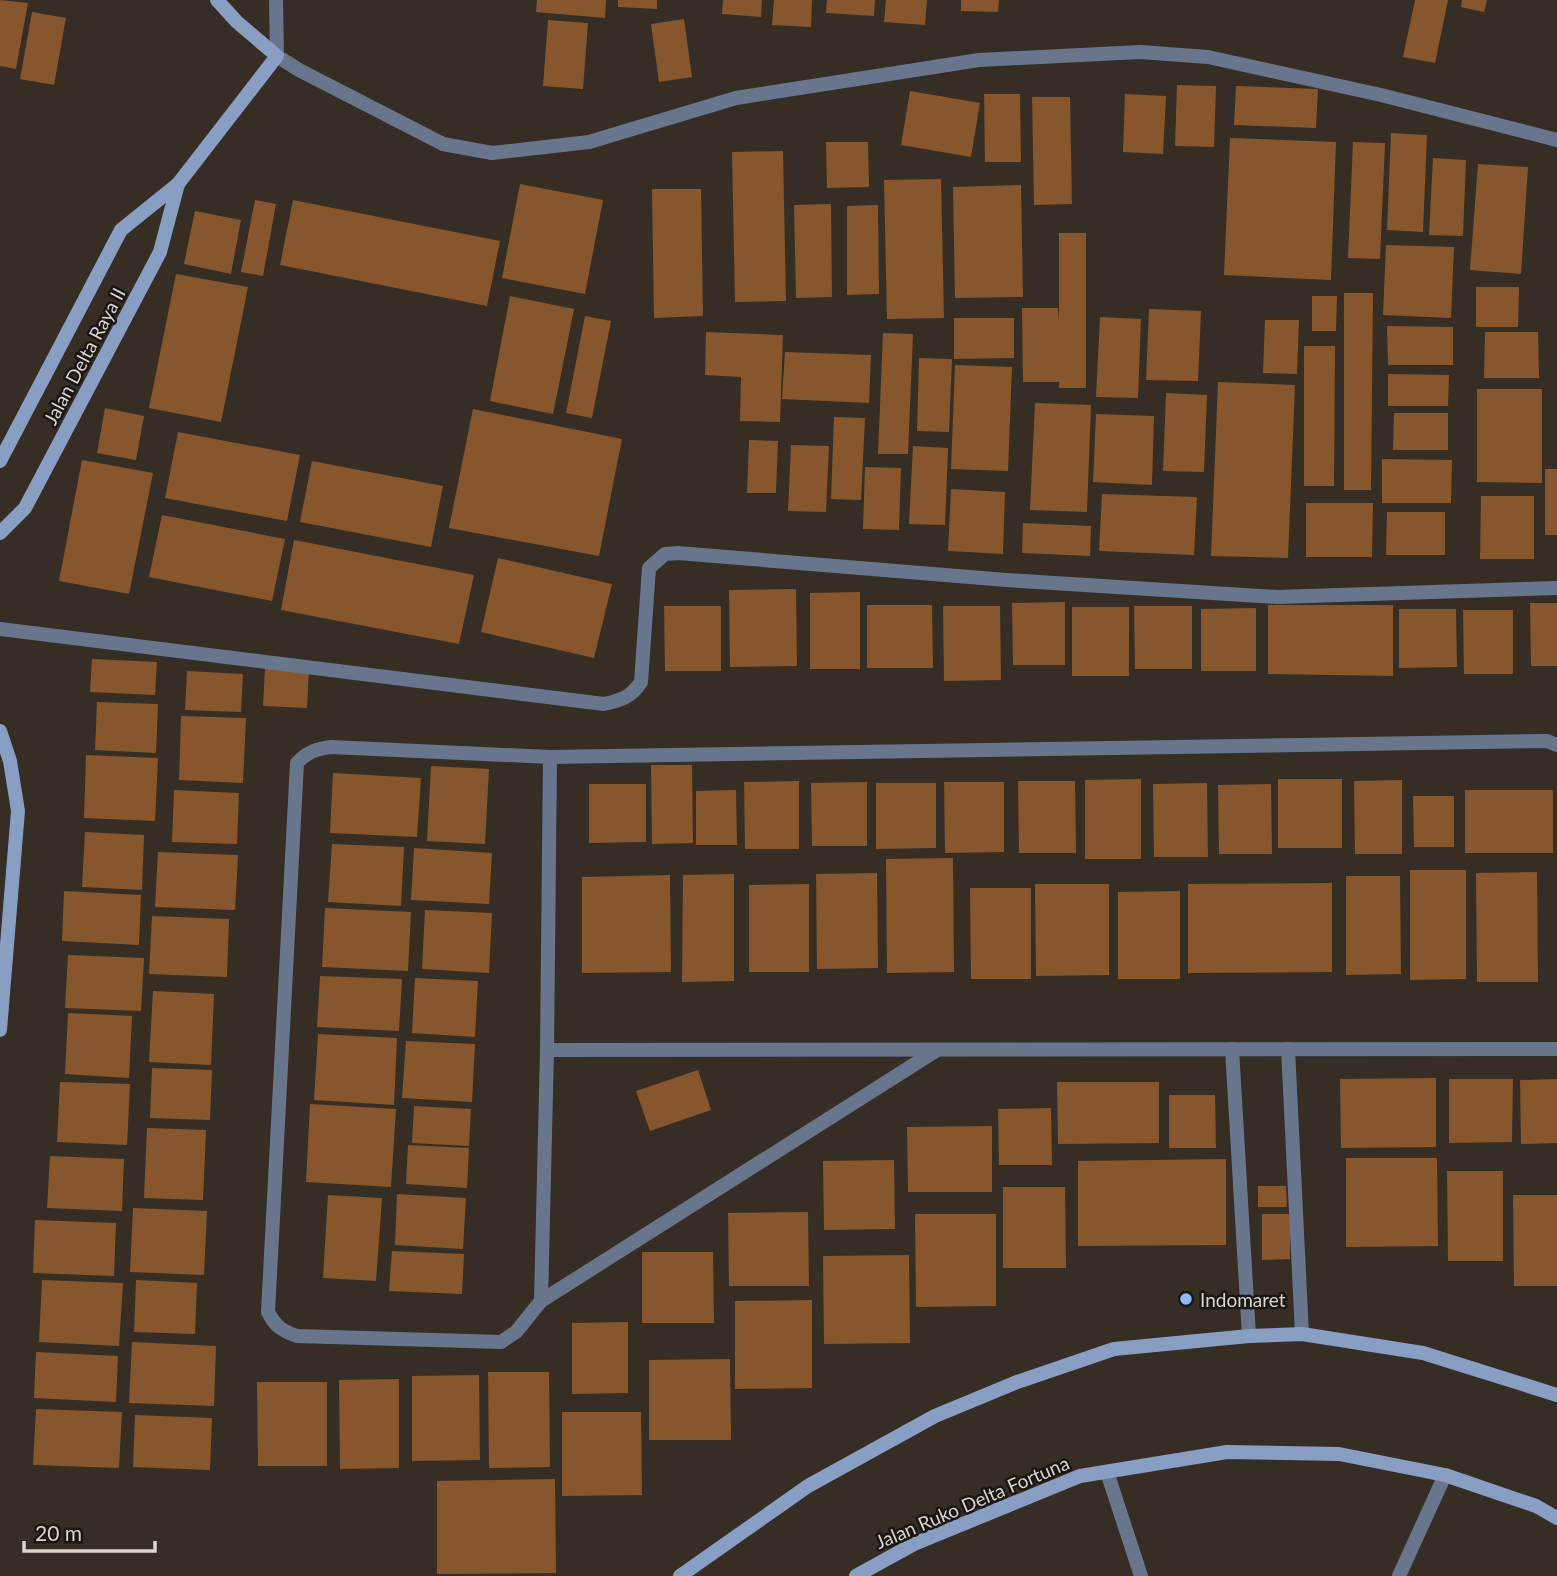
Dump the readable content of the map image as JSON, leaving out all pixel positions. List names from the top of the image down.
{
  "streets": {
    "street": ["Jalan Delta Raya II", "Jalan Ruko Delta Fortuna"]
  },
  "places": ["Indomaret"],
  "scale_bar": "20 m"
}
